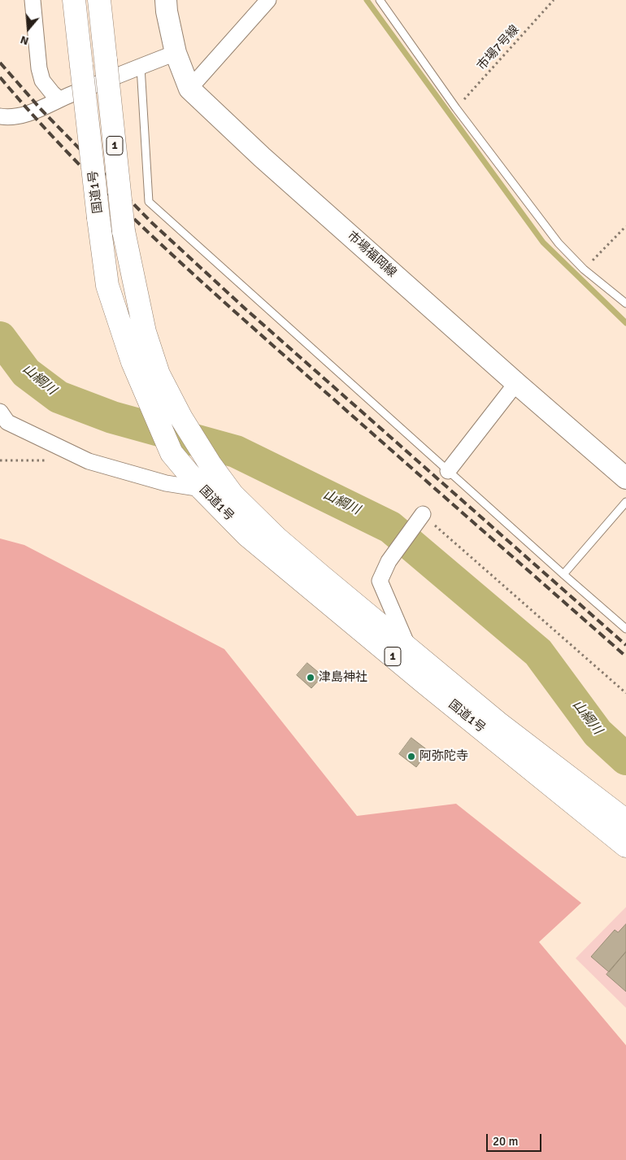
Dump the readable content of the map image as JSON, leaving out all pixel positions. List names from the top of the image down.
{
  "streets": {
    "highway": ["1", "国道1号"],
    "main road": ["市場福岡線"],
    "path": ["市場7号線"]
  },
  "water": ["山綱川"],
  "places": ["津島神社", "阿弥陀寺"],
  "scale_bar": "20 m",
  "north": "bottom"
}
